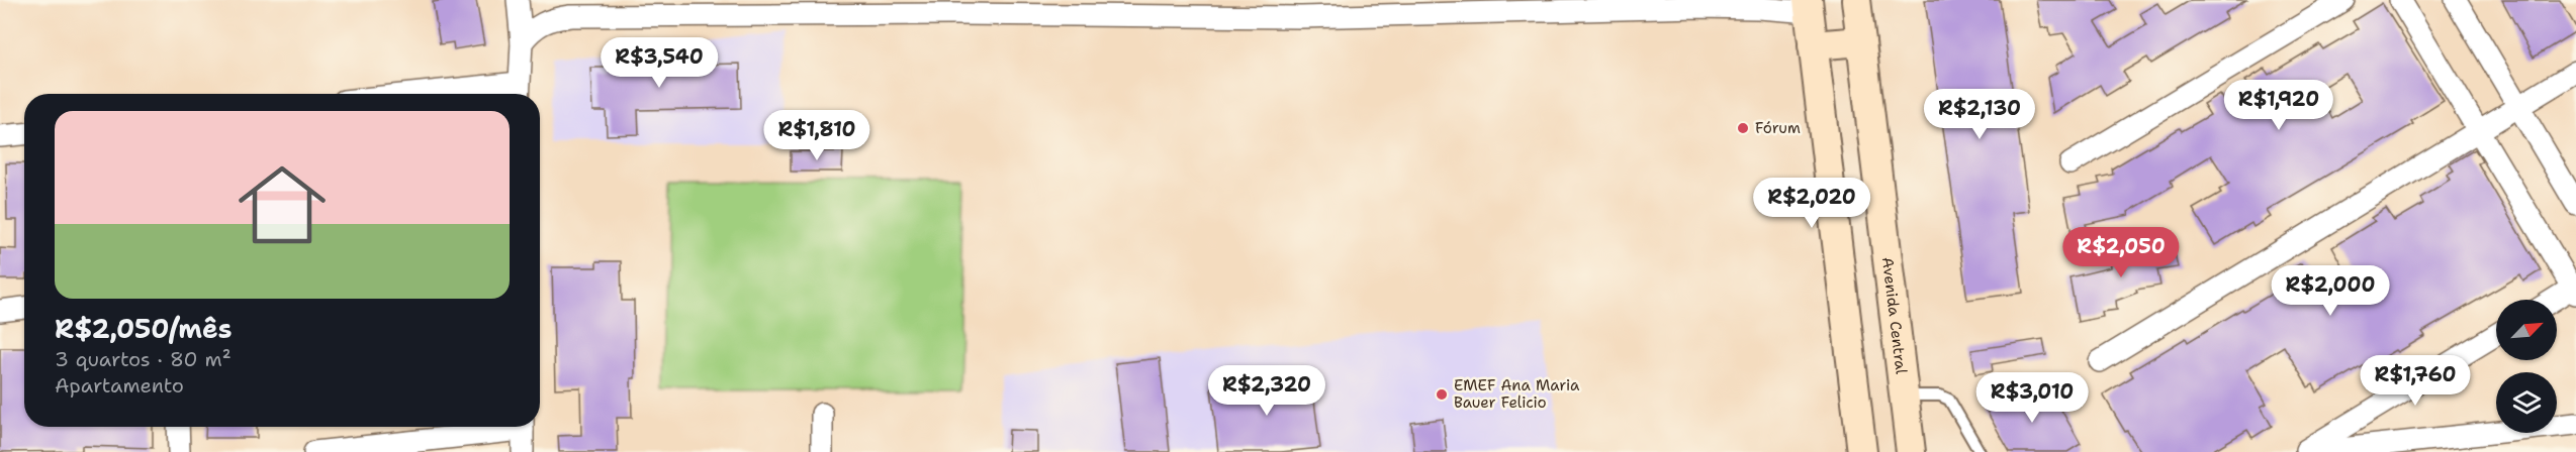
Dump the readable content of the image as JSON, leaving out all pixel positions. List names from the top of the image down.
{
  "streets": {
    "main road": ["Avenida Central"]
  },
  "places": ["Fórum", "EMEF Ana Maria Bauer Felicio"],
  "north": "top right",
  "page": {
    "price": [
      "R$3,540",
      "R$1,920",
      "R$2,130",
      "R$1,810",
      "R$2,020",
      "R$2,050",
      "R$2,000",
      "R$1,760",
      "R$2,320",
      "R$3,010"
    ],
    "list": [
      {
        "name": "R$2,050/mês",
        "note": "3 quartos · 80 m² · Apartamento"
      }
    ]
  }
}
